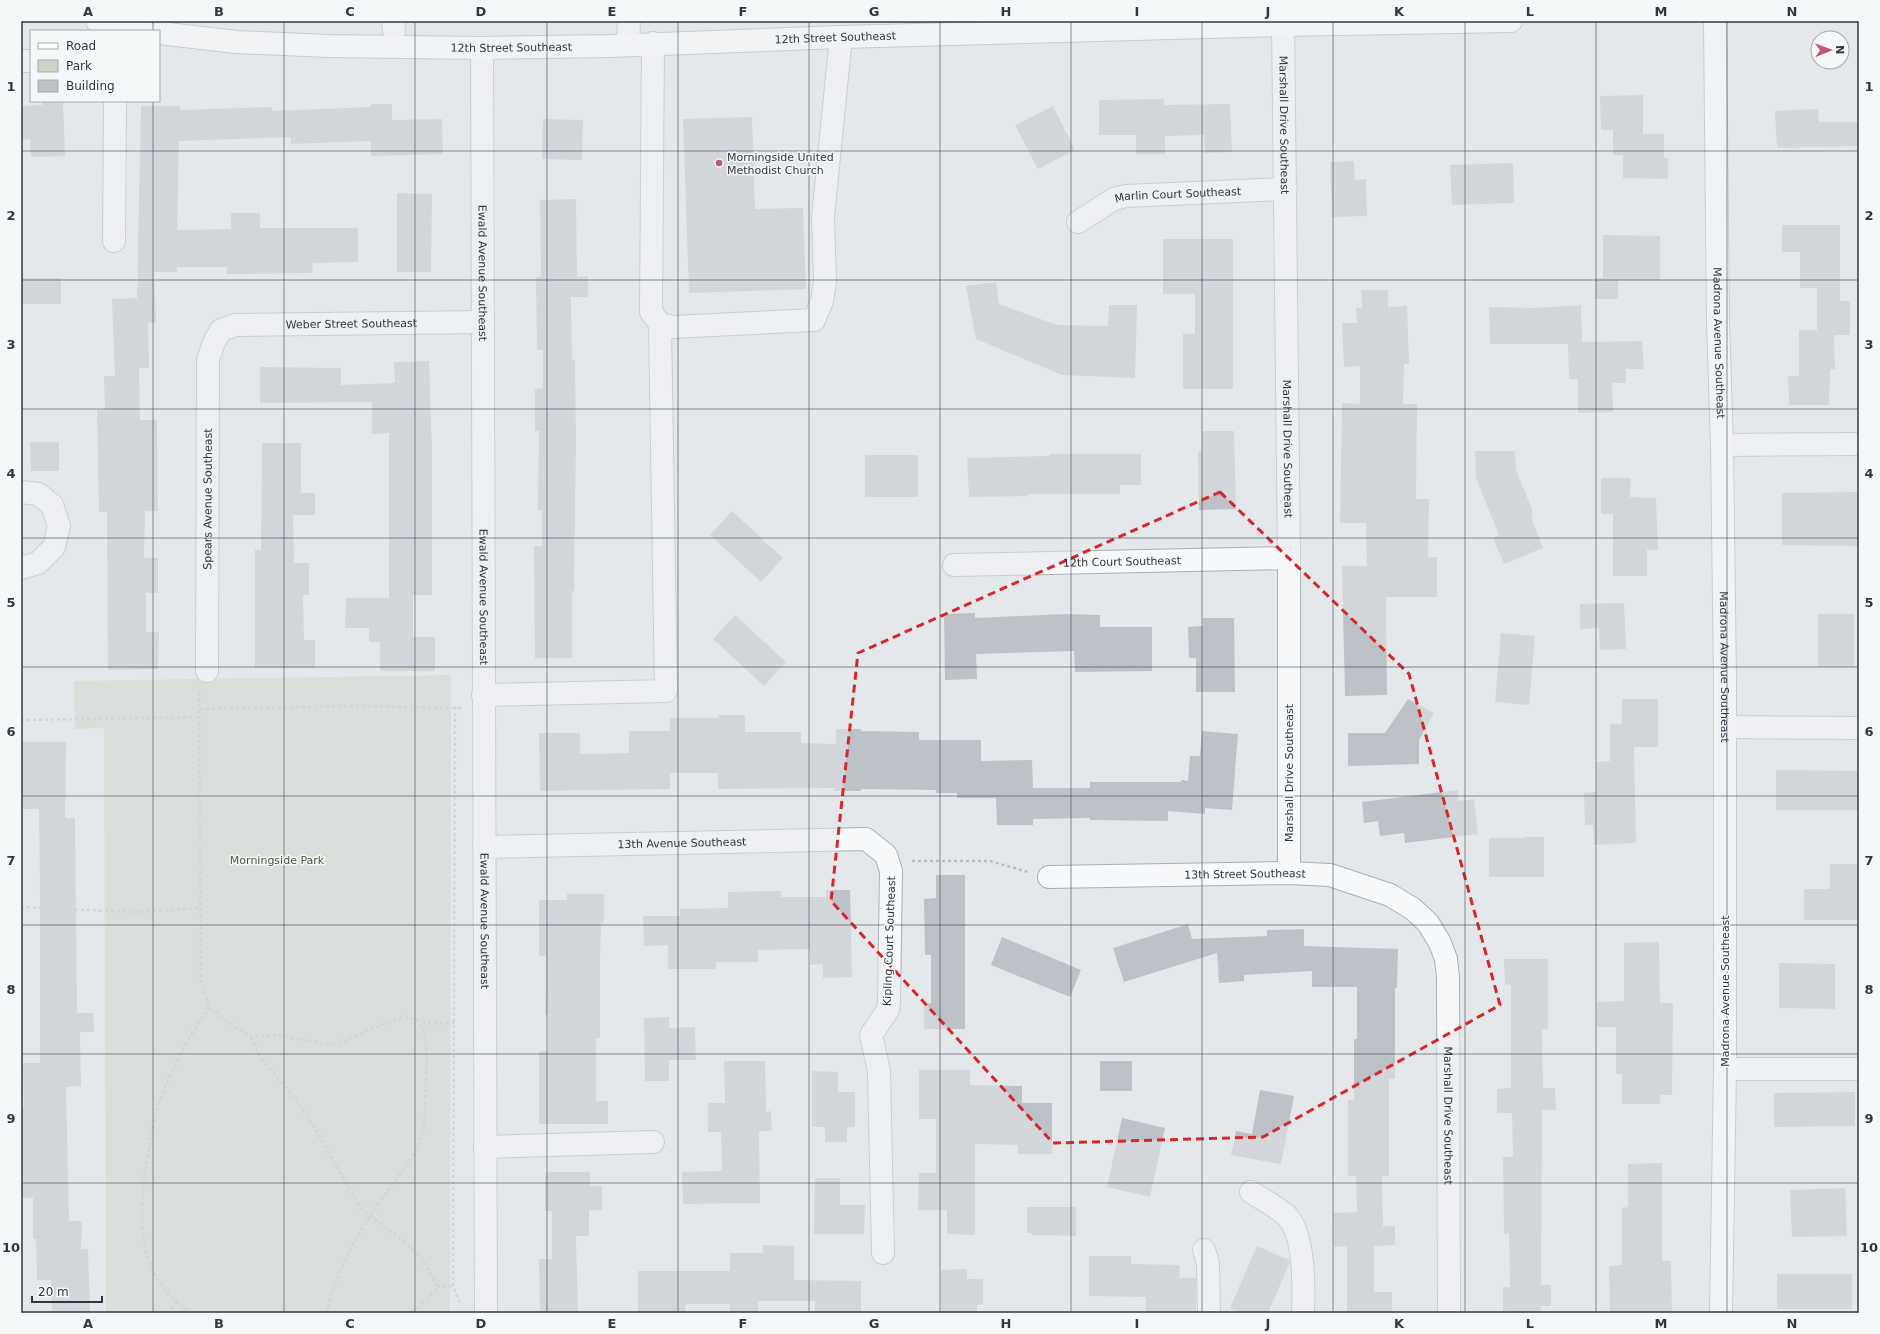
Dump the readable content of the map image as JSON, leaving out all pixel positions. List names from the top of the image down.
{
  "streets": {
    "main road": ["12th Street Southeast", "Madrona Avenue Southeast"],
    "street": [
      "Marshall Drive Southeast",
      "Marlin Court Southeast",
      "Ewald Avenue Southeast",
      "Weber Street Southeast",
      "Spears Avenue Southeast",
      "12th Court Southeast",
      "13th Avenue Southeast",
      "13th Street Southeast",
      "Kipling Court Southeast"
    ]
  },
  "crossings": [
    ["12th Street Southeast", "Marshall Drive Southeast"],
    ["12th Street Southeast", "Ewald Avenue Southeast"],
    ["Marshall Drive Southeast", "Marlin Court Southeast"],
    ["Marshall Drive Southeast", "12th Court Southeast"],
    ["Marshall Drive Southeast", "13th Street Southeast"],
    ["Ewald Avenue Southeast", "Weber Street Southeast"],
    ["Ewald Avenue Southeast", "13th Avenue Southeast"],
    ["Weber Street Southeast", "Spears Avenue Southeast"],
    ["13th Avenue Southeast", "Kipling Court Southeast"]
  ],
  "parks": ["Morningside Park"],
  "places": ["Morningside United Methodist Church"],
  "legend": ["Road", "Park", "Building"],
  "scale_bar": "20 m",
  "north": "right",
  "grid": {
    "columns": [
      "A",
      "B",
      "C",
      "D",
      "E",
      "F",
      "G",
      "H",
      "I",
      "J",
      "K",
      "L",
      "M",
      "N"
    ],
    "rows": [
      "1",
      "2",
      "3",
      "4",
      "5",
      "6",
      "7",
      "8",
      "9",
      "10"
    ]
  }
}
